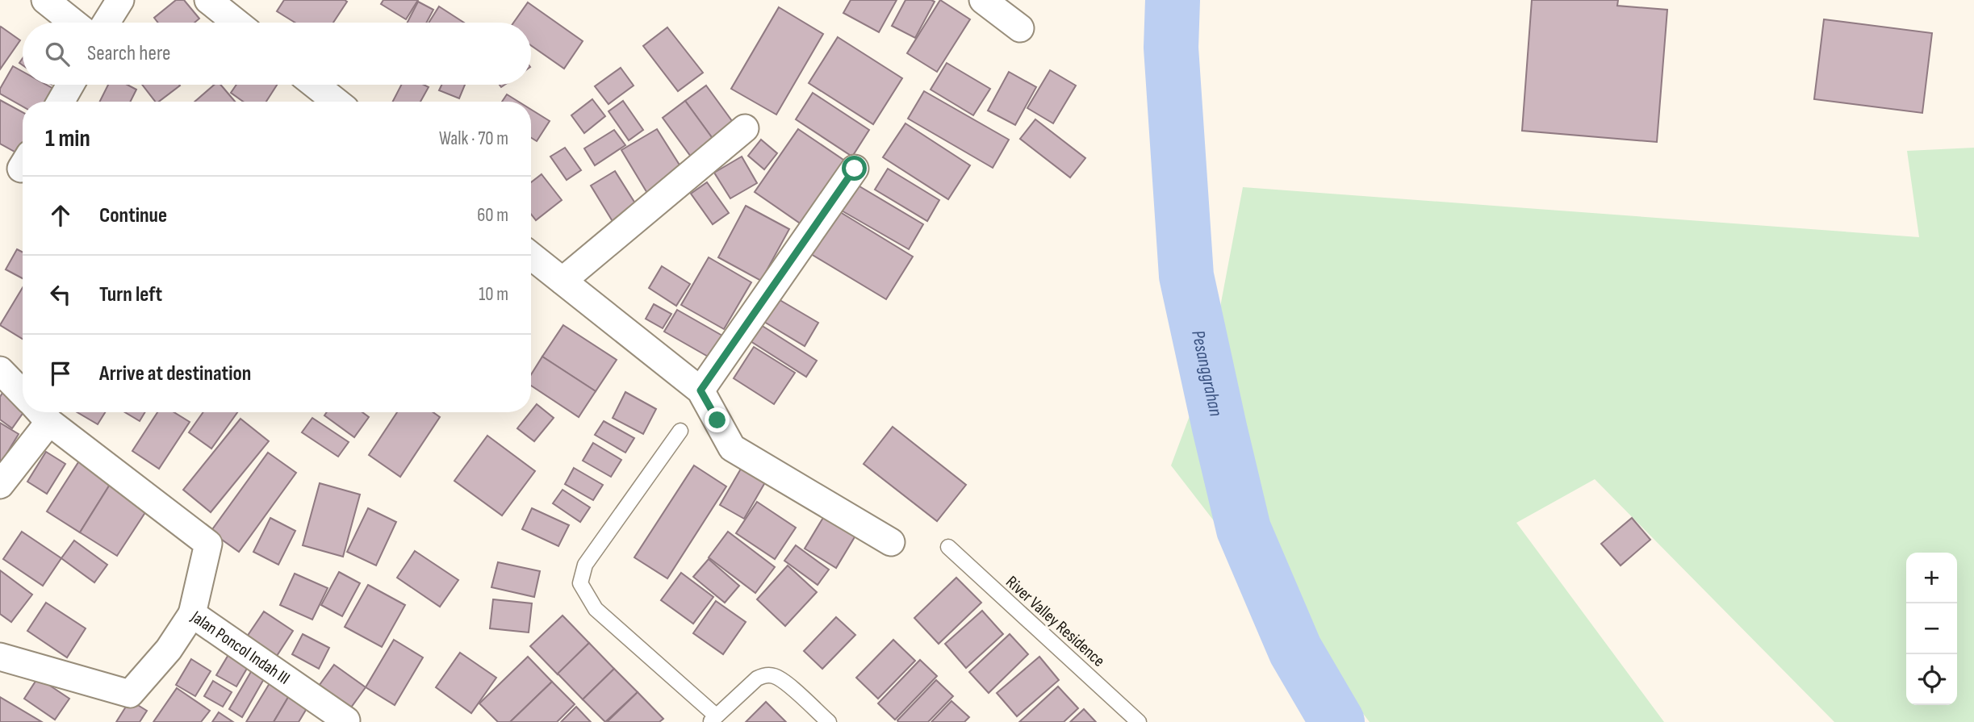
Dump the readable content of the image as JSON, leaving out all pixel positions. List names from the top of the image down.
{
  "streets": {
    "street": ["Jalan Poncol Indah III"],
    "lane": ["River Valley Residence"]
  },
  "water": ["Pesanggrahan"],
  "page": {
    "search": "Search here",
    "heading": ["1 min", "Walk · 70 m"],
    "list": [
      ["Continue", "60 m"],
      ["Turn left", "10 m"],
      "Arrive at destination"
    ],
    "map_buttons": ["+", "−"]
  }
}
